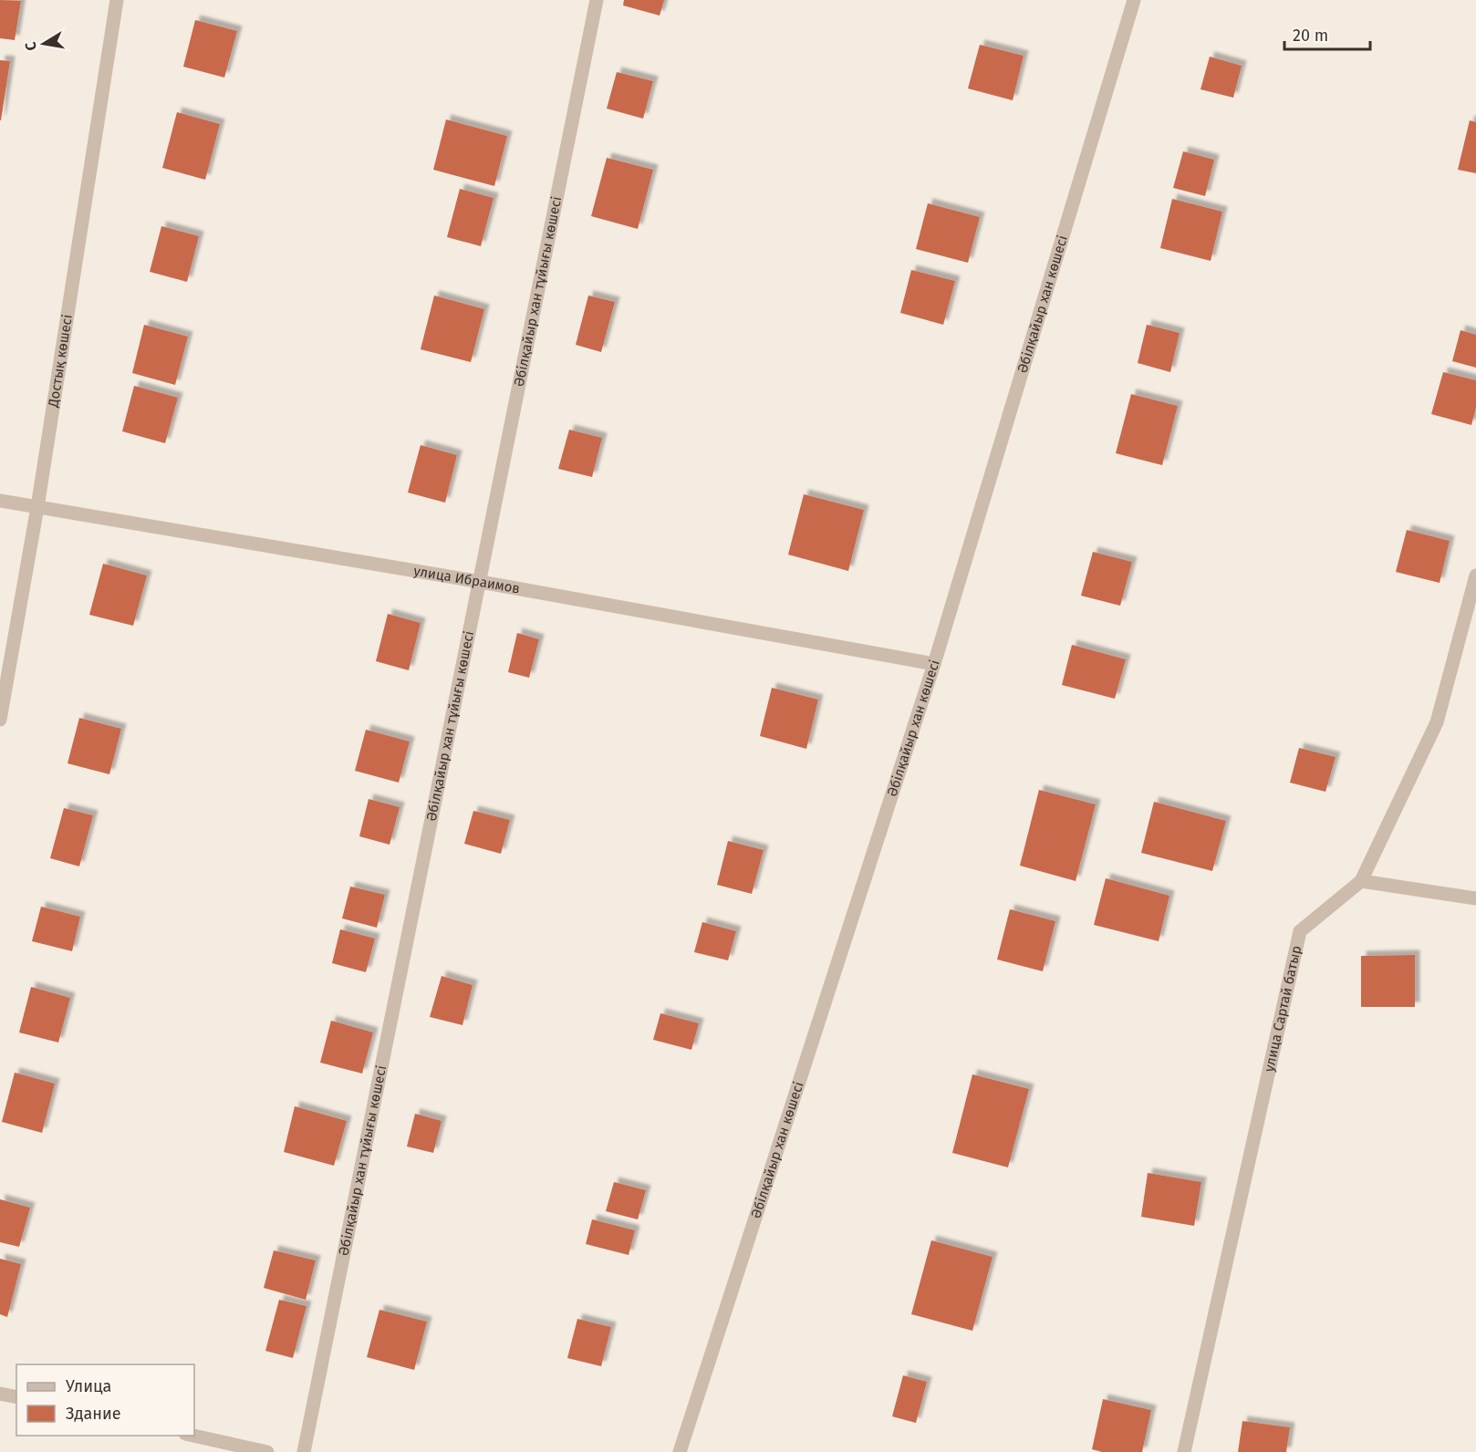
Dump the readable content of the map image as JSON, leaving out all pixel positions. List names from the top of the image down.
{
  "streets": {
    "street": [
      "Әбілқайыр хан тұйығы көшесі",
      "Әбілқайыр хан көшесі",
      "Достық көшесі",
      "улица Ибраимов",
      "улица Сартай батыр"
    ]
  },
  "crossings": [
    ["Әбілқайыр хан тұйығы көшесі", "улица Ибраимов"],
    ["Әбілқайыр хан көшесі", "улица Ибраимов"],
    ["Достық көшесі", "улица Ибраимов"]
  ],
  "legend": ["Улица", "Здание"],
  "scale_bar": "20 m",
  "north": "left"
}
